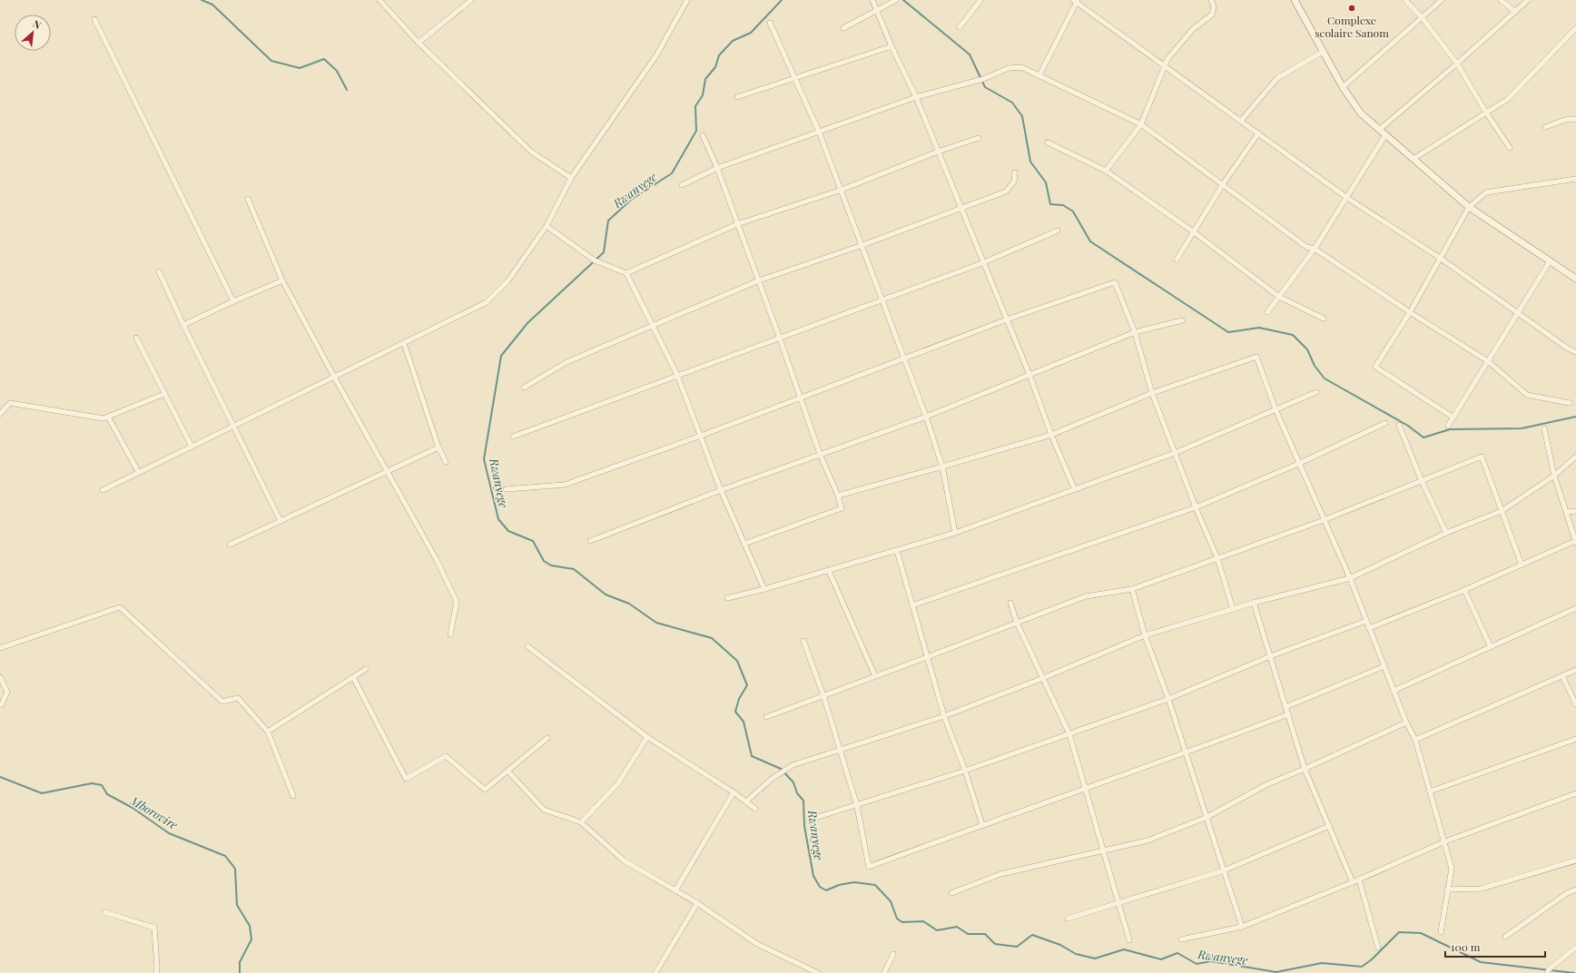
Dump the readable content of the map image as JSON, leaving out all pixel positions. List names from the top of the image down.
{
  "water": ["Rwanyege", "Mborovire"],
  "places": ["Complexe scolaire Sanom"],
  "scale_bar": "100 m",
  "north": "top right"
}
